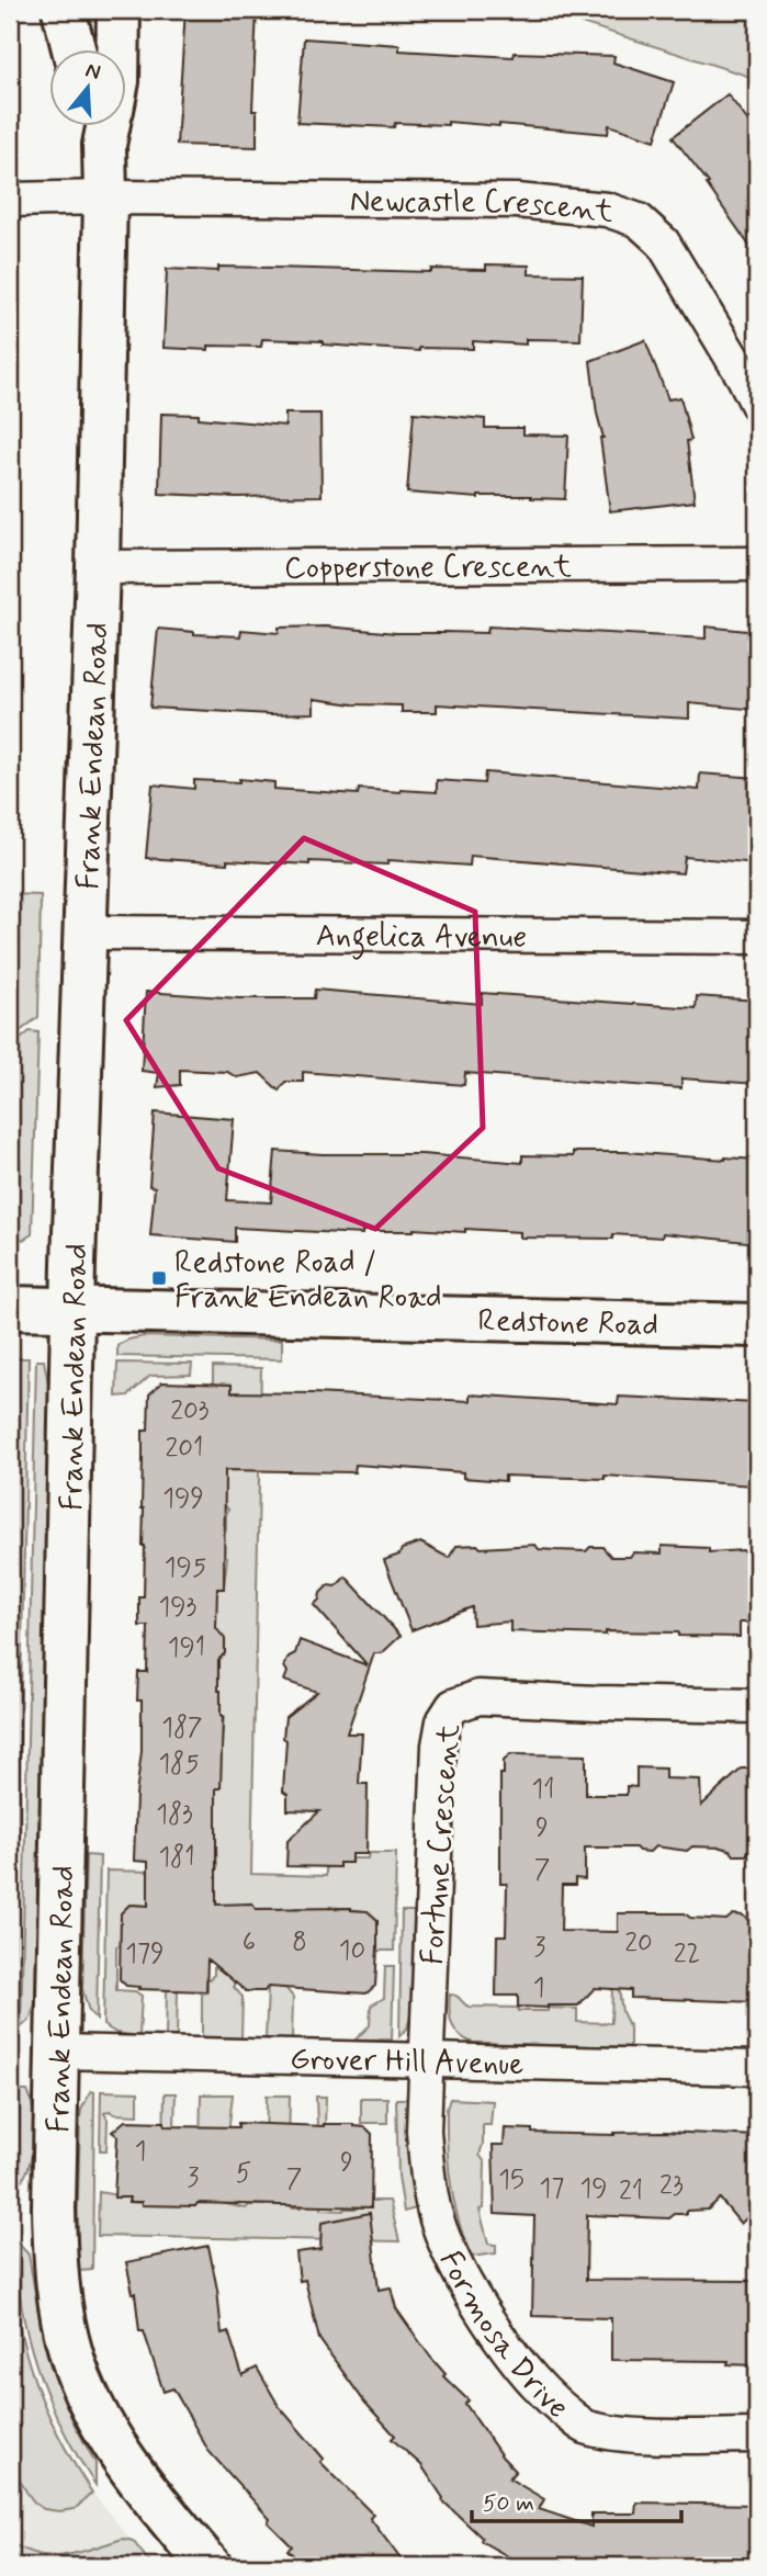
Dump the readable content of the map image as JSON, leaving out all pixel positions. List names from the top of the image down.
{
  "streets": {
    "street": [
      "Newcastle Crescent",
      "Copperstone Crescent",
      "Frank Endean Road",
      "Angelica Avenue",
      "Redstone Road",
      "Fortune Crescent",
      "Grover Hill Avenue",
      "Formosa Drive"
    ]
  },
  "crossings": [
    ["Newcastle Crescent", "Frank Endean Road"],
    ["Copperstone Crescent", "Frank Endean Road"],
    ["Frank Endean Road", "Angelica Avenue"],
    ["Frank Endean Road", "Redstone Road"],
    ["Frank Endean Road", "Grover Hill Avenue"],
    ["Fortune Crescent", "Grover Hill Avenue"],
    ["Fortune Crescent", "Formosa Drive"],
    ["Grover Hill Avenue", "Formosa Drive"]
  ],
  "places": {
    "transit": ["Redstone Road / Frank Endean Road"]
  },
  "house_numbers": [
    "203",
    "201",
    "199",
    "195",
    "193",
    "191",
    "187",
    "185",
    "11",
    "183",
    "9",
    "181",
    "7",
    "6",
    "8",
    "20",
    "3",
    "10",
    "179",
    "22",
    "1",
    "1",
    "9",
    "5",
    "3",
    "7",
    "15",
    "23",
    "17",
    "19",
    "21"
  ],
  "scale_bar": "50 m",
  "north": "top"
}
